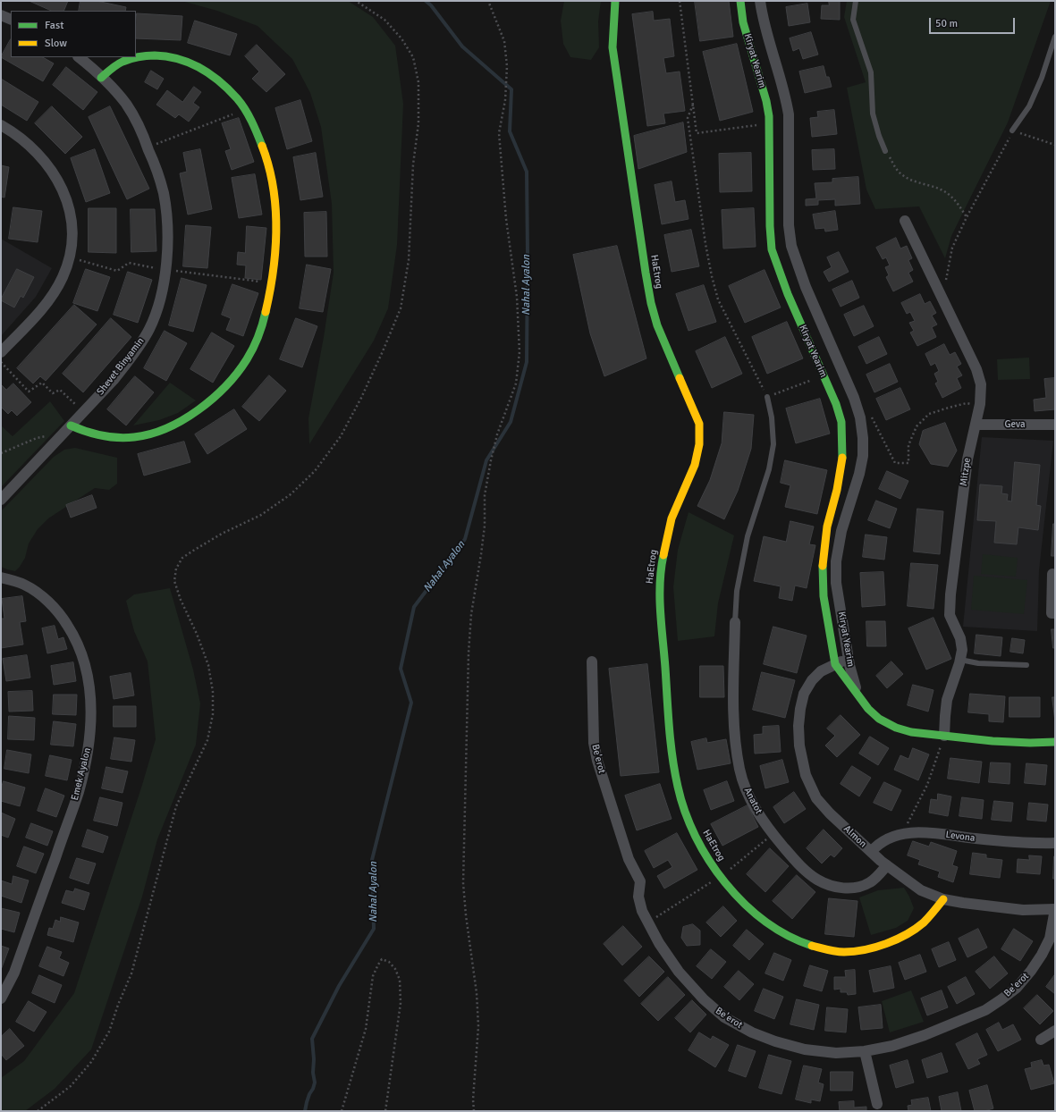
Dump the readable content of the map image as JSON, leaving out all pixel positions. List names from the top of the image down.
{
  "streets": {
    "street": [
      "Kiryat Yearim",
      "HaEtrog",
      "Shevet Binyamin",
      "Geva",
      "Mitzpe",
      "Be'erot",
      "Emek Ayalon",
      "Anatot",
      "Almon",
      "Levona"
    ]
  },
  "crossings": [
    ["Kiryat Yearim", "Mitzpe"],
    ["Kiryat Yearim", "Almon"],
    ["HaEtrog", "Almon"],
    ["Geva", "Mitzpe"],
    ["Be'erot", "Almon"],
    ["Anatot", "Almon"],
    ["Almon", "Levona"]
  ],
  "water": ["Nahal Ayalon"],
  "legend": ["Fast", "Slow"],
  "scale_bar": "50 m"
}
